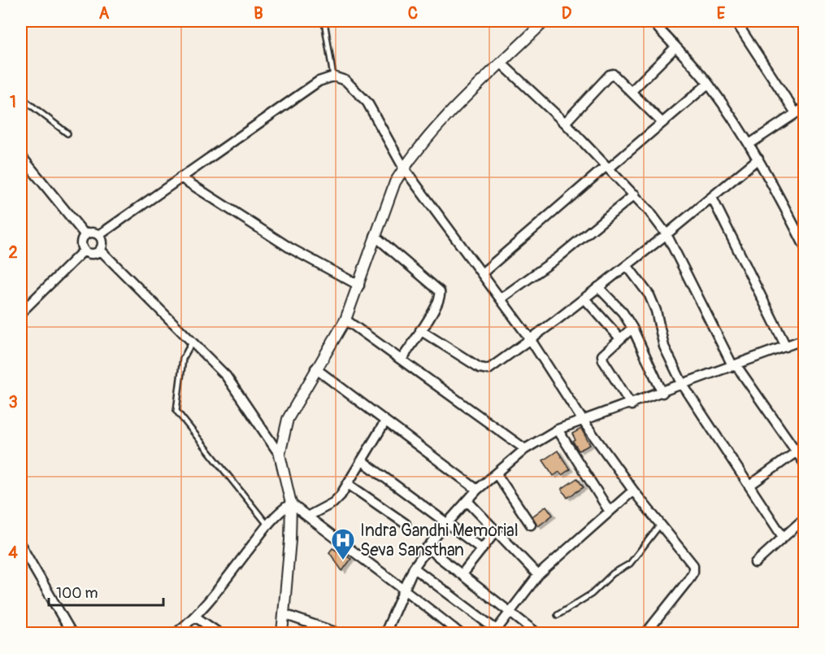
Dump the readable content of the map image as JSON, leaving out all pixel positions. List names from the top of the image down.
{
  "places": {
    "hospital": ["Indra Gandhi Memorial Seva Sansthan"]
  },
  "scale_bar": "100 m",
  "grid": {
    "columns": [
      "A",
      "B",
      "C",
      "D",
      "E"
    ],
    "rows": [
      "1",
      "2",
      "3",
      "4"
    ]
  }
}
